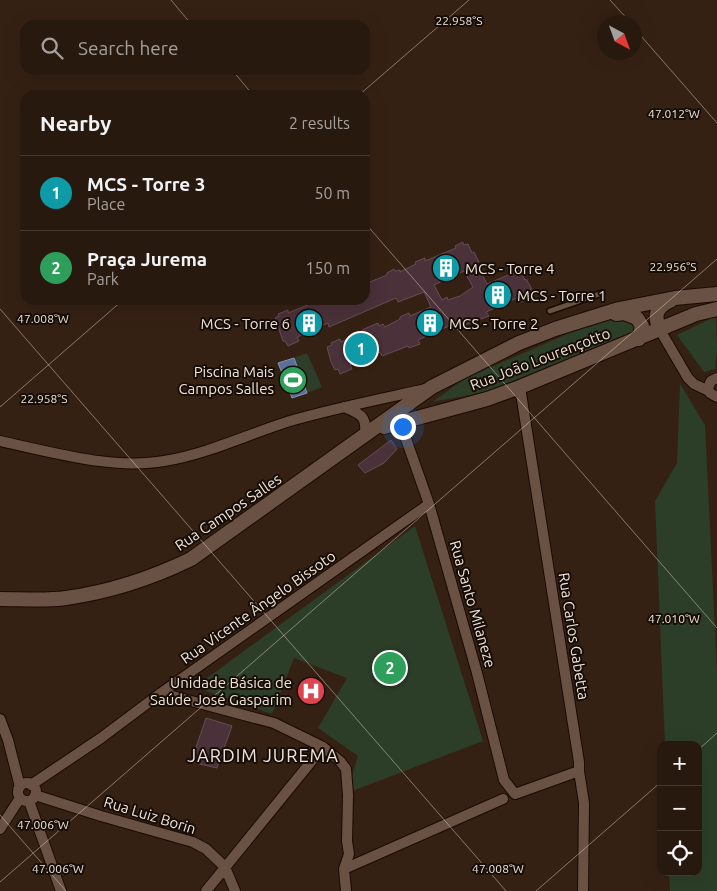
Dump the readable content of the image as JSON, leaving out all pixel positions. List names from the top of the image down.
{
  "streets": {
    "main road": ["Rua João Lourençotto", "Rua Campos Salles"],
    "street": [
      "Rua Santo Milaneze",
      "Rua Vicente Ângelo Bissoto",
      "Rua Carlos Gabetta",
      "Rua Luiz Borin"
    ]
  },
  "crossings": [
    ["Rua João Lourençotto", "Rua Campos Salles"],
    ["Rua João Lourençotto", "Rua Santo Milaneze"],
    ["Rua João Lourençotto", "Rua Carlos Gabetta"],
    ["Rua Santo Milaneze", "Rua Vicente Ângelo Bissoto"],
    ["Rua Santo Milaneze", "Rua Carlos Gabetta"],
    ["Rua Vicente Ângelo Bissoto", "Rua Luiz Borin"]
  ],
  "districts": ["JARDIM JUREMA"],
  "places": {
    "building": [
      "MCS - Torre 4",
      "MCS - Torre 1",
      "MCS - Torre 6",
      "MCS - Torre 2"
    ],
    "sports": ["Piscina Mais Campos Salles"],
    "hospital": ["Unidade Básica de Saúde José Gasparim"]
  },
  "north": "bottom right",
  "page": {
    "search": "Search here",
    "heading": ["Nearby", "2 results"],
    "list": [
      {
        "mark": "1",
        "name": "MCS - Torre 3",
        "note": "Place",
        "value": "50 m"
      },
      {
        "mark": "2",
        "name": "Praça Jurema",
        "note": "Park",
        "value": "150 m"
      }
    ],
    "pins": ["1", "2"],
    "map_buttons": ["+", "−"]
  },
  "coordinates": [
    "22.958°S",
    "47.012°W",
    "22.956°S",
    "47.008°W",
    "47.010°W",
    "47.006°W"
  ]
}
